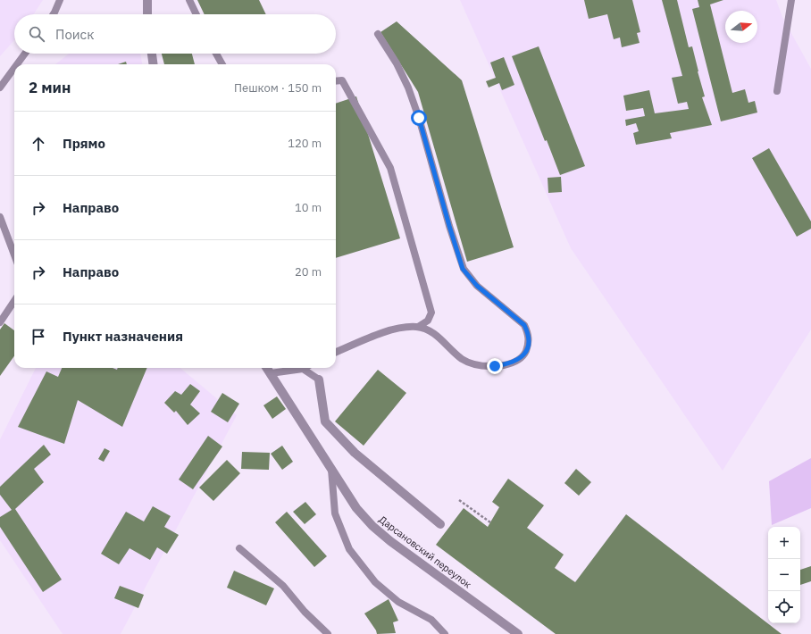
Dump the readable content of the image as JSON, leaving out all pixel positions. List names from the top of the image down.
{
  "streets": {
    "street": ["Дарсановский переулок"]
  },
  "north": "right",
  "page": {
    "search": "Поиск",
    "heading": ["2 мин", "Пешком · 150 m"],
    "list": [
      ["Прямо", "120 m"],
      ["Направо", "10 m"],
      ["Направо", "20 m"],
      "Пункт назначения"
    ],
    "map_buttons": ["+", "−"]
  }
}
